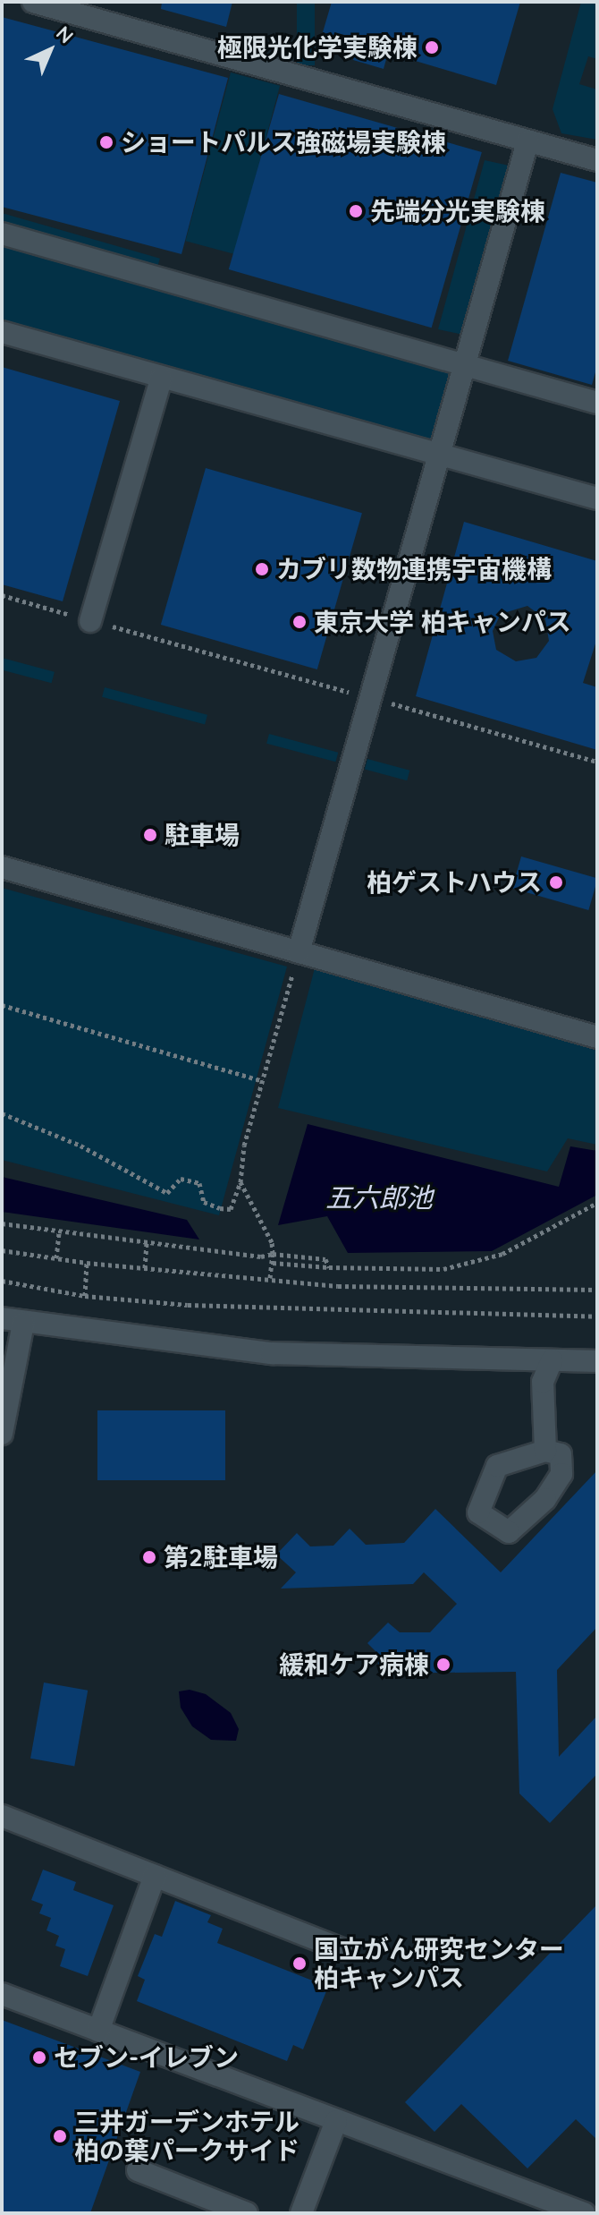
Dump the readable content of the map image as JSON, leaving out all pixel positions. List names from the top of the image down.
{
  "water": ["五六郎池"],
  "places": [
    "極限光化学実験棟",
    "ショートパルス強磁場実験棟",
    "先端分光実験棟",
    "カブリ数物連携宇宙機構",
    "東京大学 柏キャンパス",
    "駐車場",
    "柏ゲストハウス",
    "第2駐車場",
    "緩和ケア病棟",
    "国立がん研究センター 柏キャンパス",
    "セブン-イレブン",
    "三井ガーデンホテル 柏の葉パークサイド"
  ],
  "north": "top right"
}
